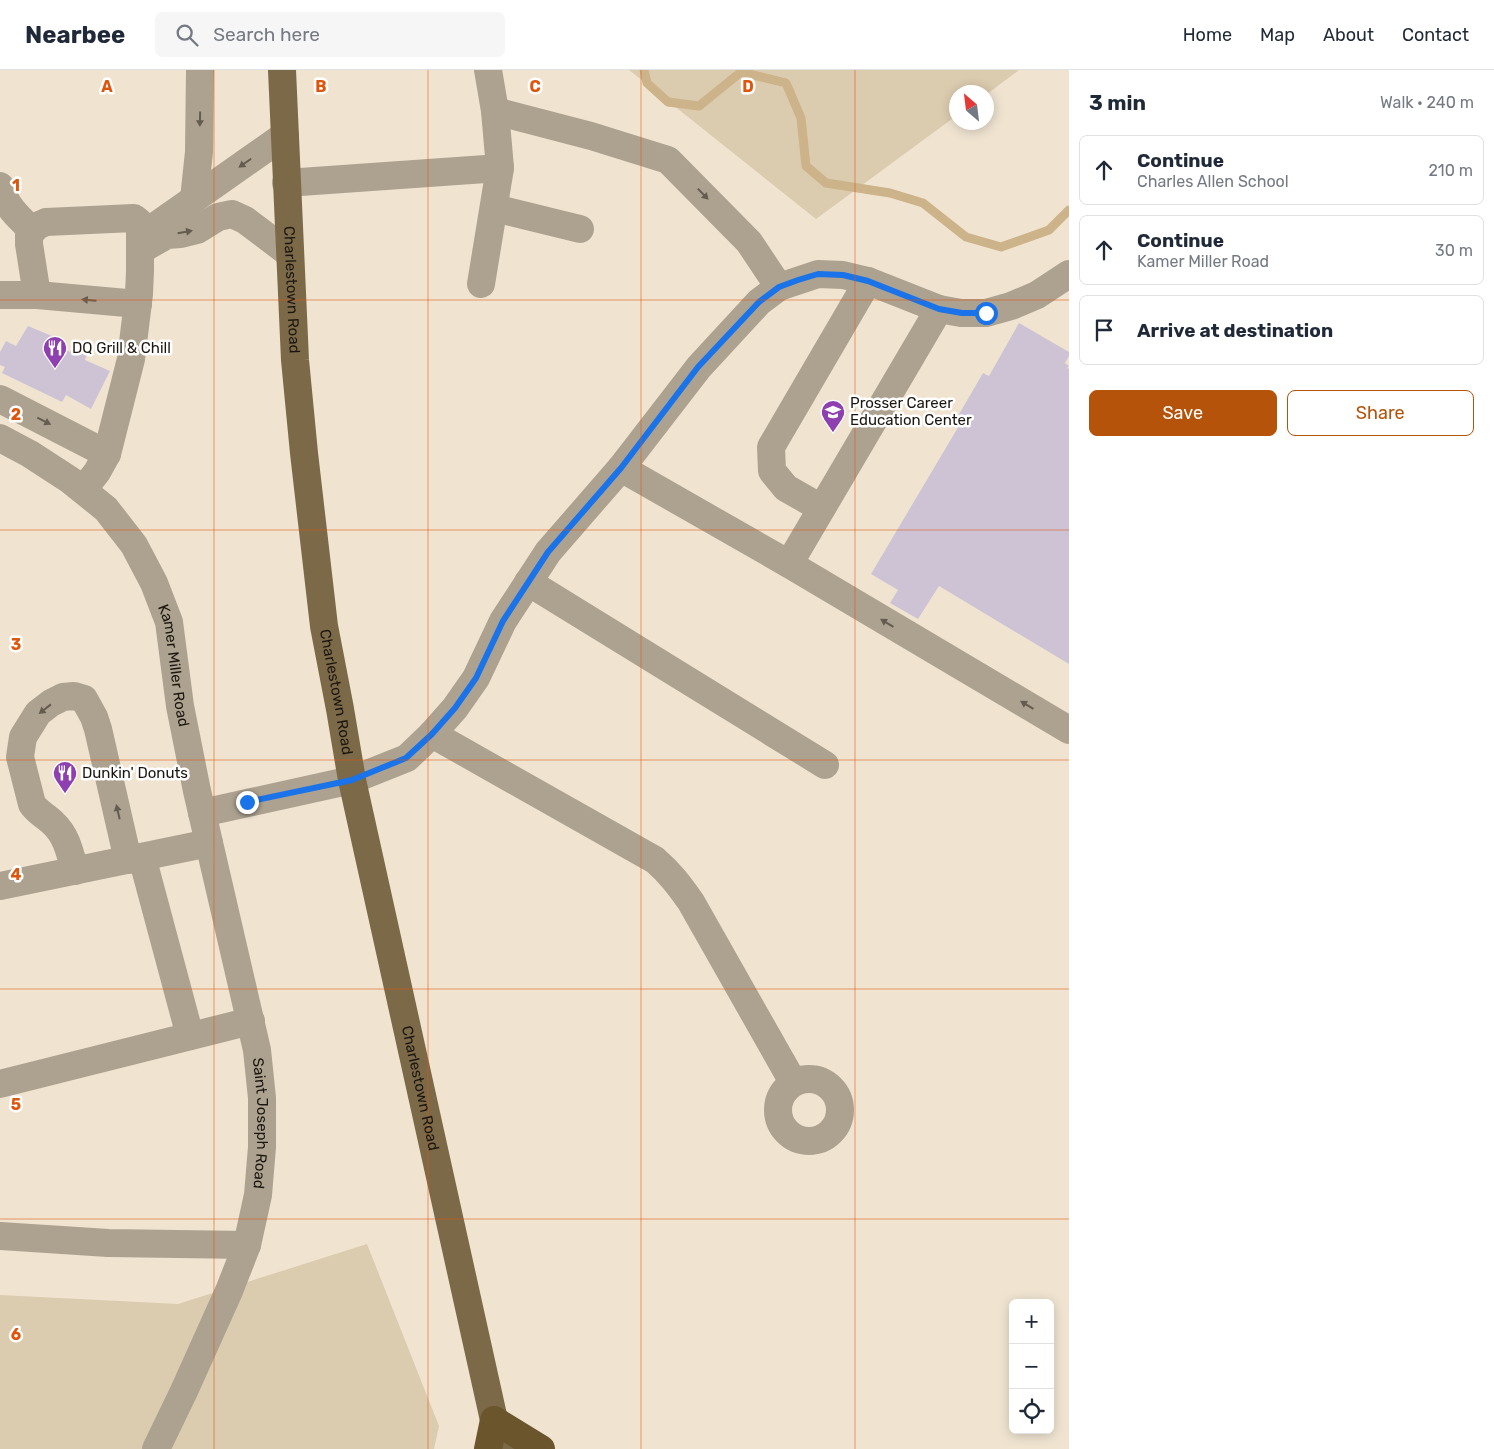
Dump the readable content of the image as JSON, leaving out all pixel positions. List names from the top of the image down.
{
  "streets": {
    "main road": ["Charlestown Road"],
    "street": ["Kamer Miller Road", "Saint Joseph Road"]
  },
  "crossings": [
    ["Kamer Miller Road", "Saint Joseph Road"]
  ],
  "places": {
    "restaurant": ["DQ Grill & Chill", "Dunkin' Donuts"],
    "school or university": ["Prosser Career Education Center"]
  },
  "north": "top left",
  "page": {
    "header": "Nearbee",
    "search": "Search here",
    "nav": [
      "Home",
      "Map",
      "About",
      "Contact"
    ],
    "heading": ["3 min", "Walk · 240 m"],
    "list": [
      ["Continue", "Charles Allen School", "210 m"],
      ["Continue", "Kamer Miller Road", "30 m"],
      "Arrive at destination"
    ],
    "buttons": ["Save", "Share"],
    "map_buttons": ["+", "−"]
  },
  "grid": {
    "columns": [
      "A",
      "B",
      "C",
      "D"
    ],
    "rows": [
      "1",
      "2",
      "3",
      "4",
      "5",
      "6"
    ]
  }
}
